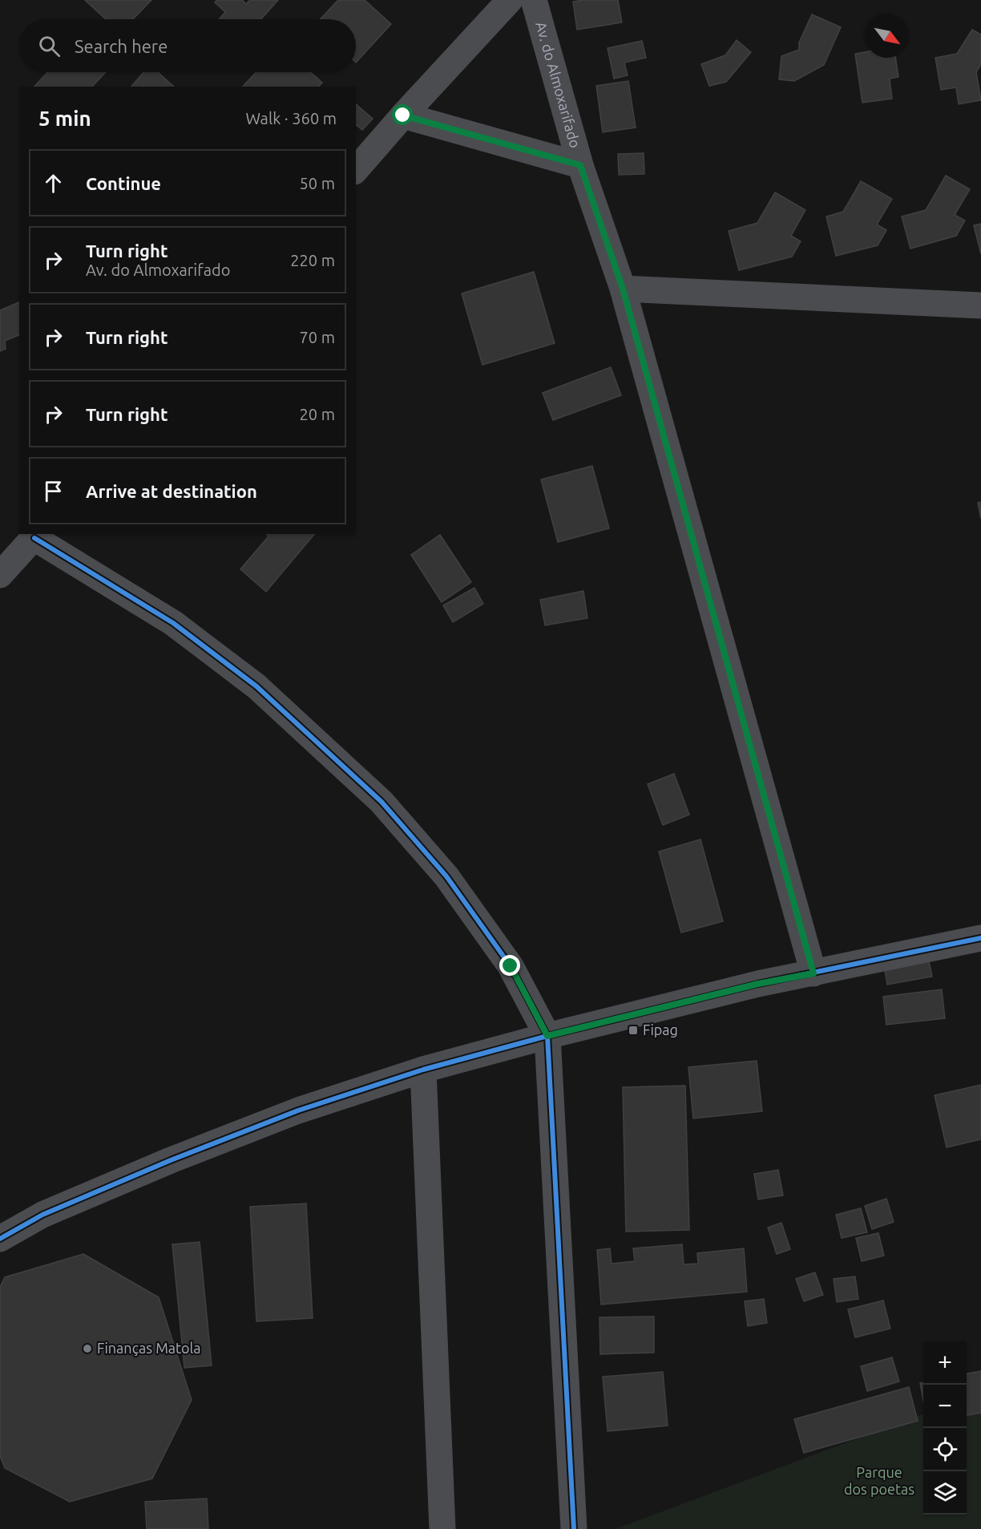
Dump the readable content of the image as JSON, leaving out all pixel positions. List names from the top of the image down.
{
  "streets": {
    "street": ["Av. do Almoxarifado"]
  },
  "parks": ["Parque dos poetas"],
  "places": {
    "transit": ["Fipag"],
    "other": ["Finanças Matola"]
  },
  "north": "bottom right",
  "page": {
    "search": "Search here",
    "heading": ["5 min", "Walk · 360 m"],
    "list": [
      ["Continue", "50 m"],
      ["Turn right", "Av. do Almoxarifado", "220 m"],
      ["Turn right", "70 m"],
      ["Turn right", "20 m"],
      "Arrive at destination"
    ],
    "map_buttons": ["+", "−"]
  }
}
